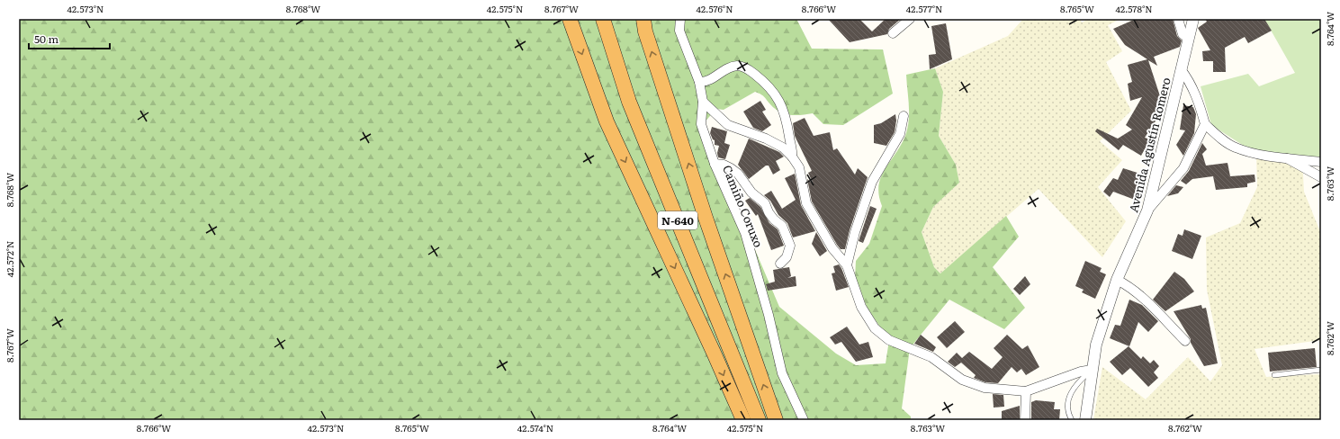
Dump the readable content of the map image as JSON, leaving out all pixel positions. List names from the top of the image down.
{
  "streets": {
    "highway": ["N-640"],
    "street": ["Avenida Agustín Romero", "Camiño Coruxo"]
  },
  "scale_bar": "50 m",
  "coordinates": [
    "42.573°N",
    "8.768°W",
    "42.575°N",
    "8.767°W",
    "42.576°N",
    "8.766°W",
    "42.577°N",
    "8.765°W",
    "42.578°N",
    "8.764°W",
    "8.763°W",
    "42.572°N",
    "8.762°W",
    "42.574°N"
  ]
}
